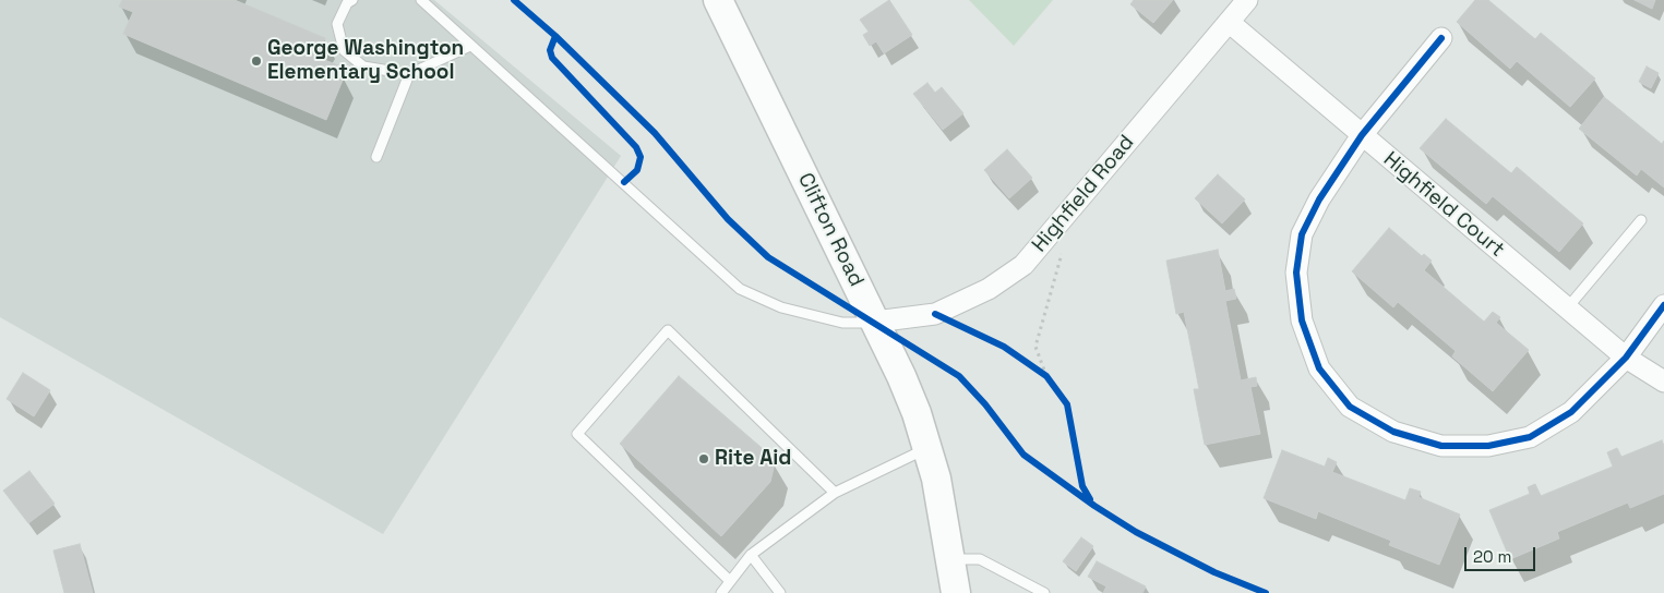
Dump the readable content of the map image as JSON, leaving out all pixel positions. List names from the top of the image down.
{
  "streets": {
    "main road": ["Clifton Road"],
    "street": ["Highfield Road", "Highfield Court"]
  },
  "crossings": [
    ["Highfield Road", "Highfield Court"],
    ["Highfield Road", "Clifton Road"]
  ],
  "places": ["George Washington Elementary School", "Rite Aid"],
  "scale_bar": "20 m"
}
